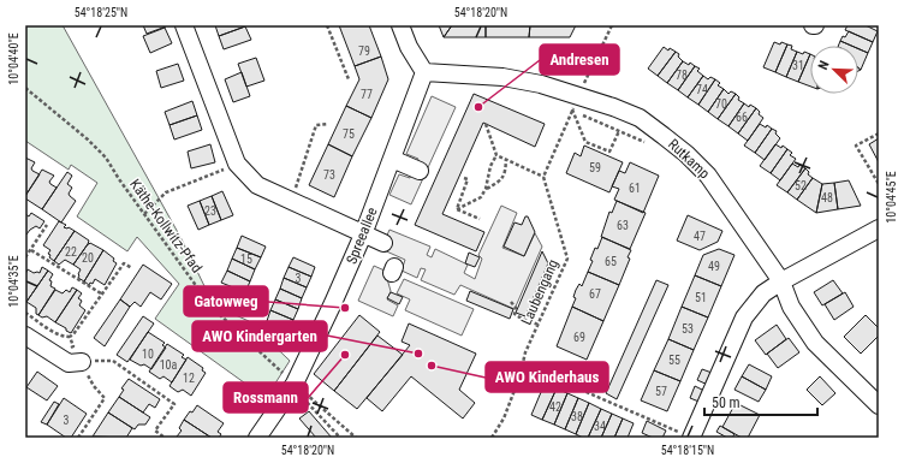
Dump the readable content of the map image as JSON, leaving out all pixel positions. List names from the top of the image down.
{
  "streets": {
    "street": ["Rutkamp", "Spreeallee"],
    "path": ["Käthe-Kollwitz-Pfad", "Laubengang"]
  },
  "crossings": [
    ["Rutkamp", "Spreeallee"]
  ],
  "places": [
    "Andresen",
    "Gatowweg",
    "AWO Kindergarten",
    "Rossmann",
    "AWO Kinderhaus"
  ],
  "house_numbers": [
    "79",
    "31",
    "78",
    "74",
    "77",
    "70",
    "66",
    "75",
    "59",
    "73",
    "52",
    "61",
    "48",
    "23",
    "63",
    "47",
    "22",
    "20",
    "15",
    "65",
    "49",
    "3",
    "67",
    "51",
    "53",
    "69",
    "10",
    "55",
    "10a",
    "12",
    "57",
    "42",
    "38",
    "3",
    "34"
  ],
  "scale_bar": "50 m",
  "north": "top left",
  "coordinates": [
    "54°18'25\"N",
    "54°18'20\"N",
    "10°04'40\"E",
    "10°04'45\"E",
    "10°04'35\"E",
    "54°18'15\"N"
  ]
}
